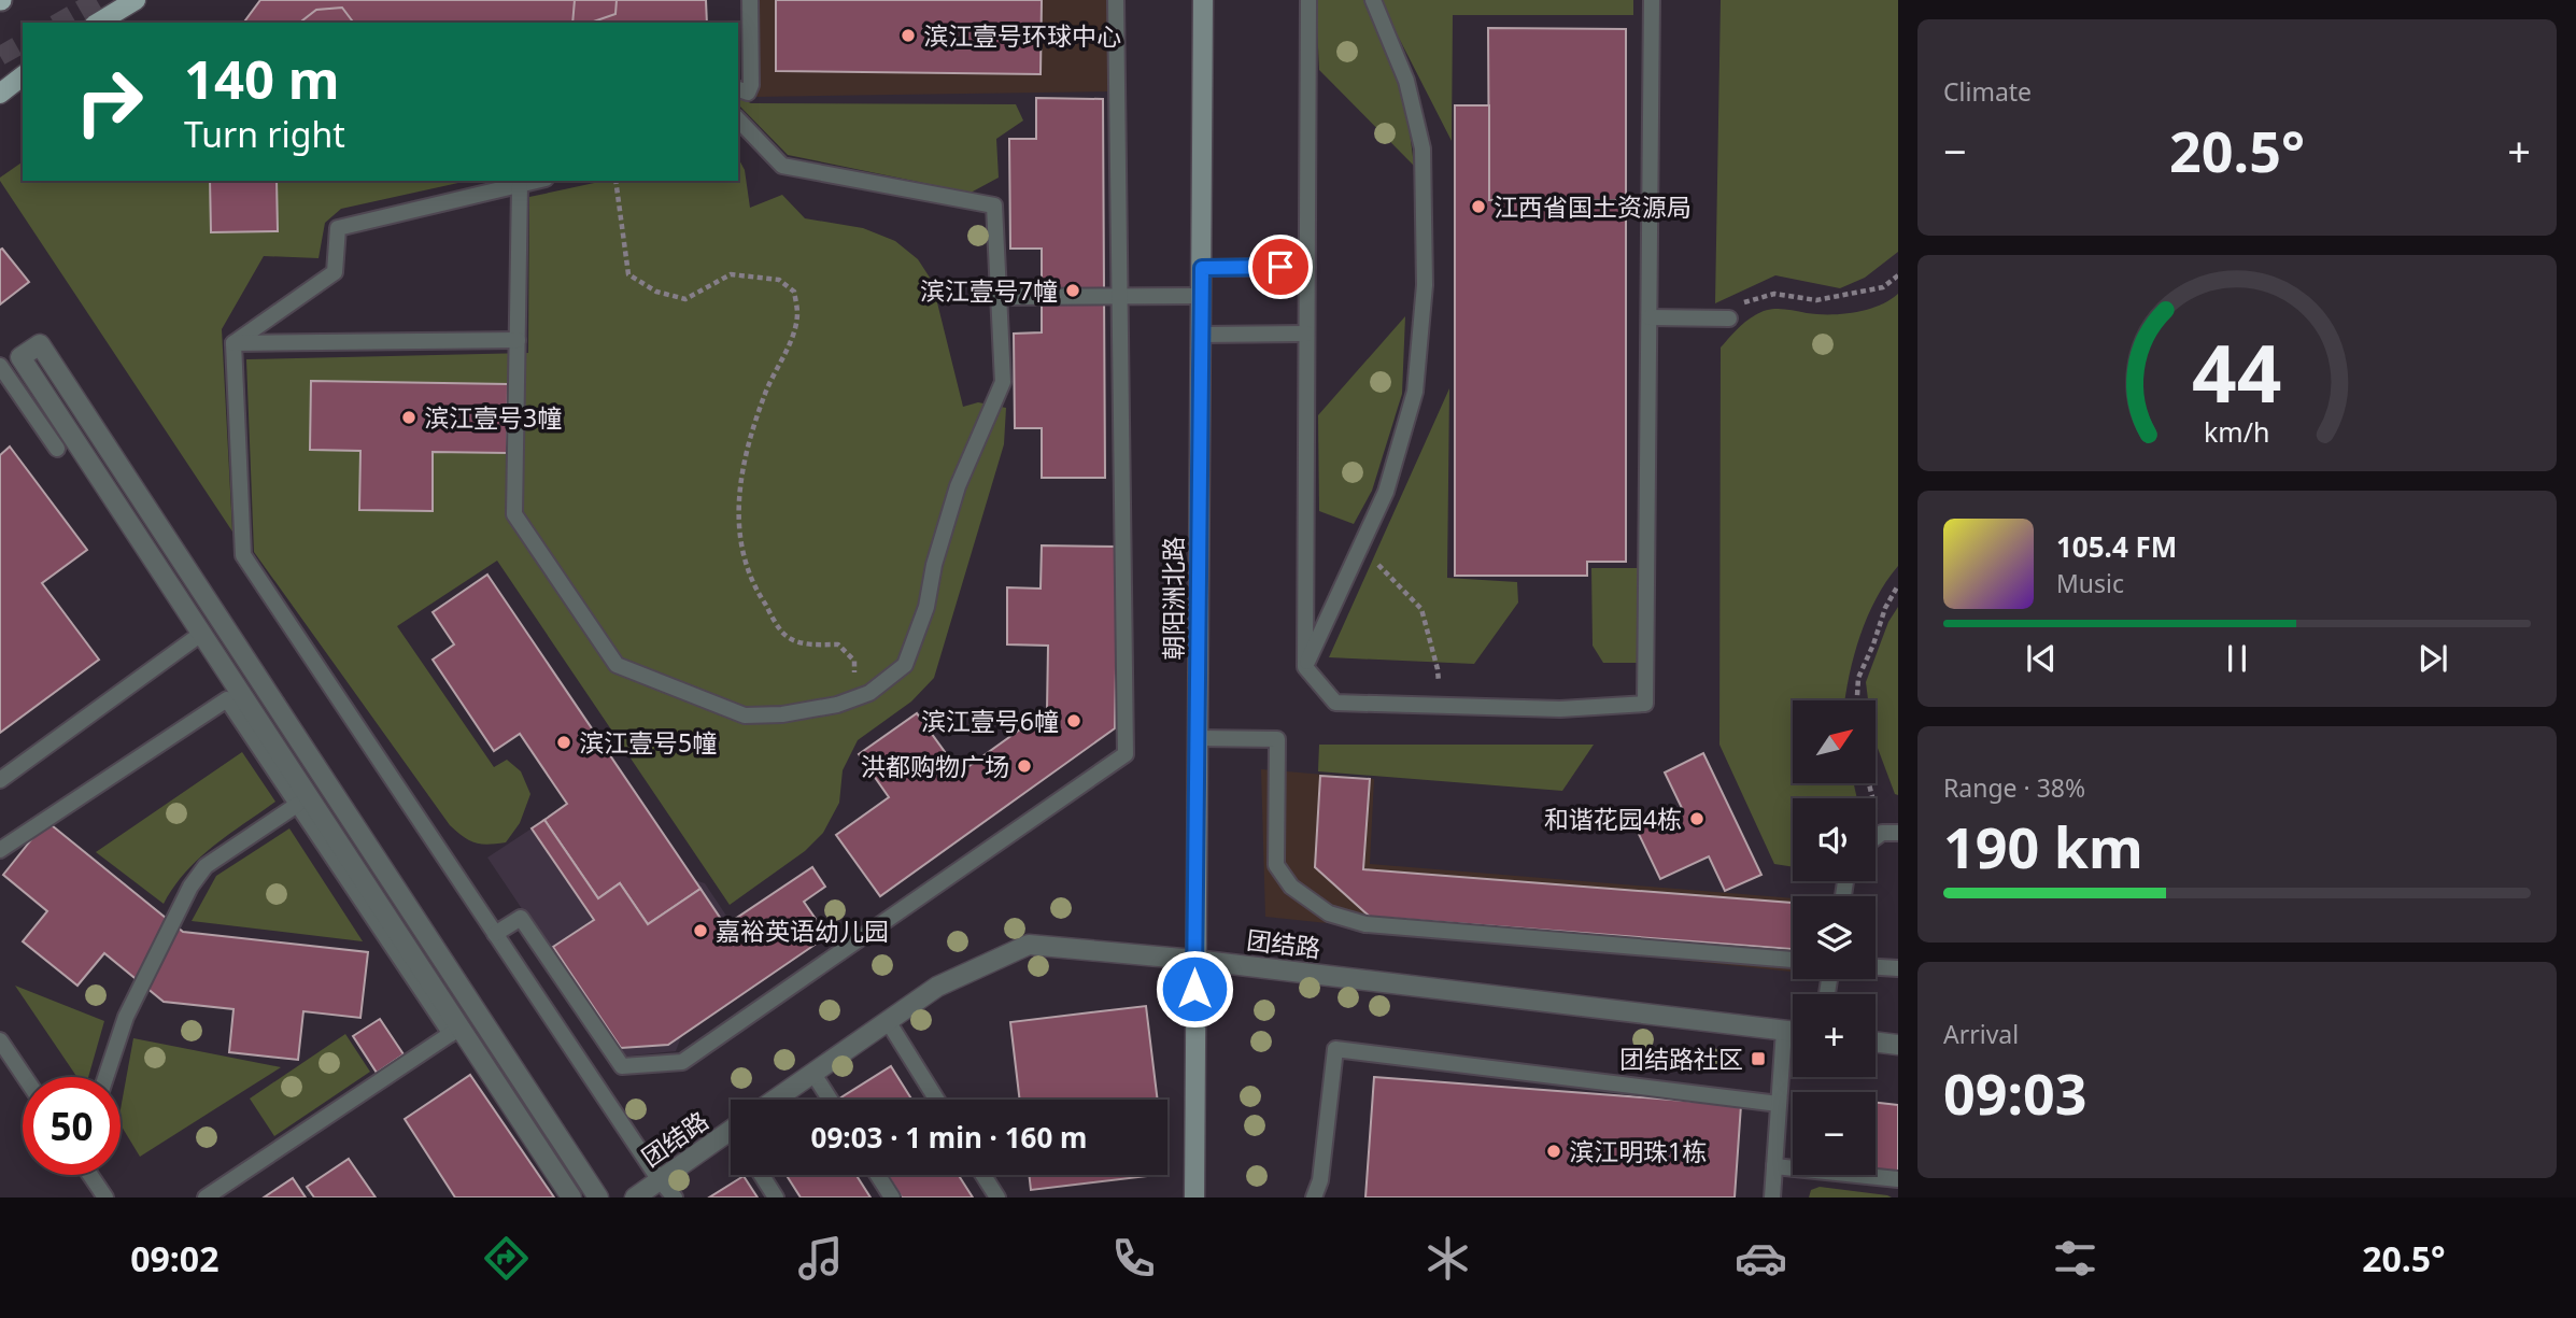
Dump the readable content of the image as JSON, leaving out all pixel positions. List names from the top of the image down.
{
  "streets": {
    "main road": ["朝阳洲北路"],
    "street": ["团结路"]
  },
  "crossings": [
    ["朝阳洲北路", "团结路"]
  ],
  "places": {
    "other": [
      "滨江壹号环球中心",
      "江西省国土资源局",
      "滨江壹号7幢",
      "滨江壹号3幢",
      "滨江壹号6幢",
      "滨江壹号5幢",
      "洪都购物广场",
      "和谐花园4栋",
      "嘉裕英语幼儿园",
      "滨江明珠1栋"
    ],
    "transit": ["团结路社区"]
  },
  "north": "top right",
  "page": {
    "tile": [
      "Climate",
      ["Range · 38%", "190 km"],
      ["Arrival", "09:03"]
    ],
    "turn": ["140 m", "Turn right"],
    "heat": ["−", "20.5°", "+"],
    "song": ["105.4 FM", "Music"],
    "map_buttons": ["+", "−"],
    "limit": "50",
    "trip": "09:03 · 1 min · 160 m",
    "tabs": ["09:02", "20.5°"],
    "gauge": ["44", "km/h"]
  }
}
